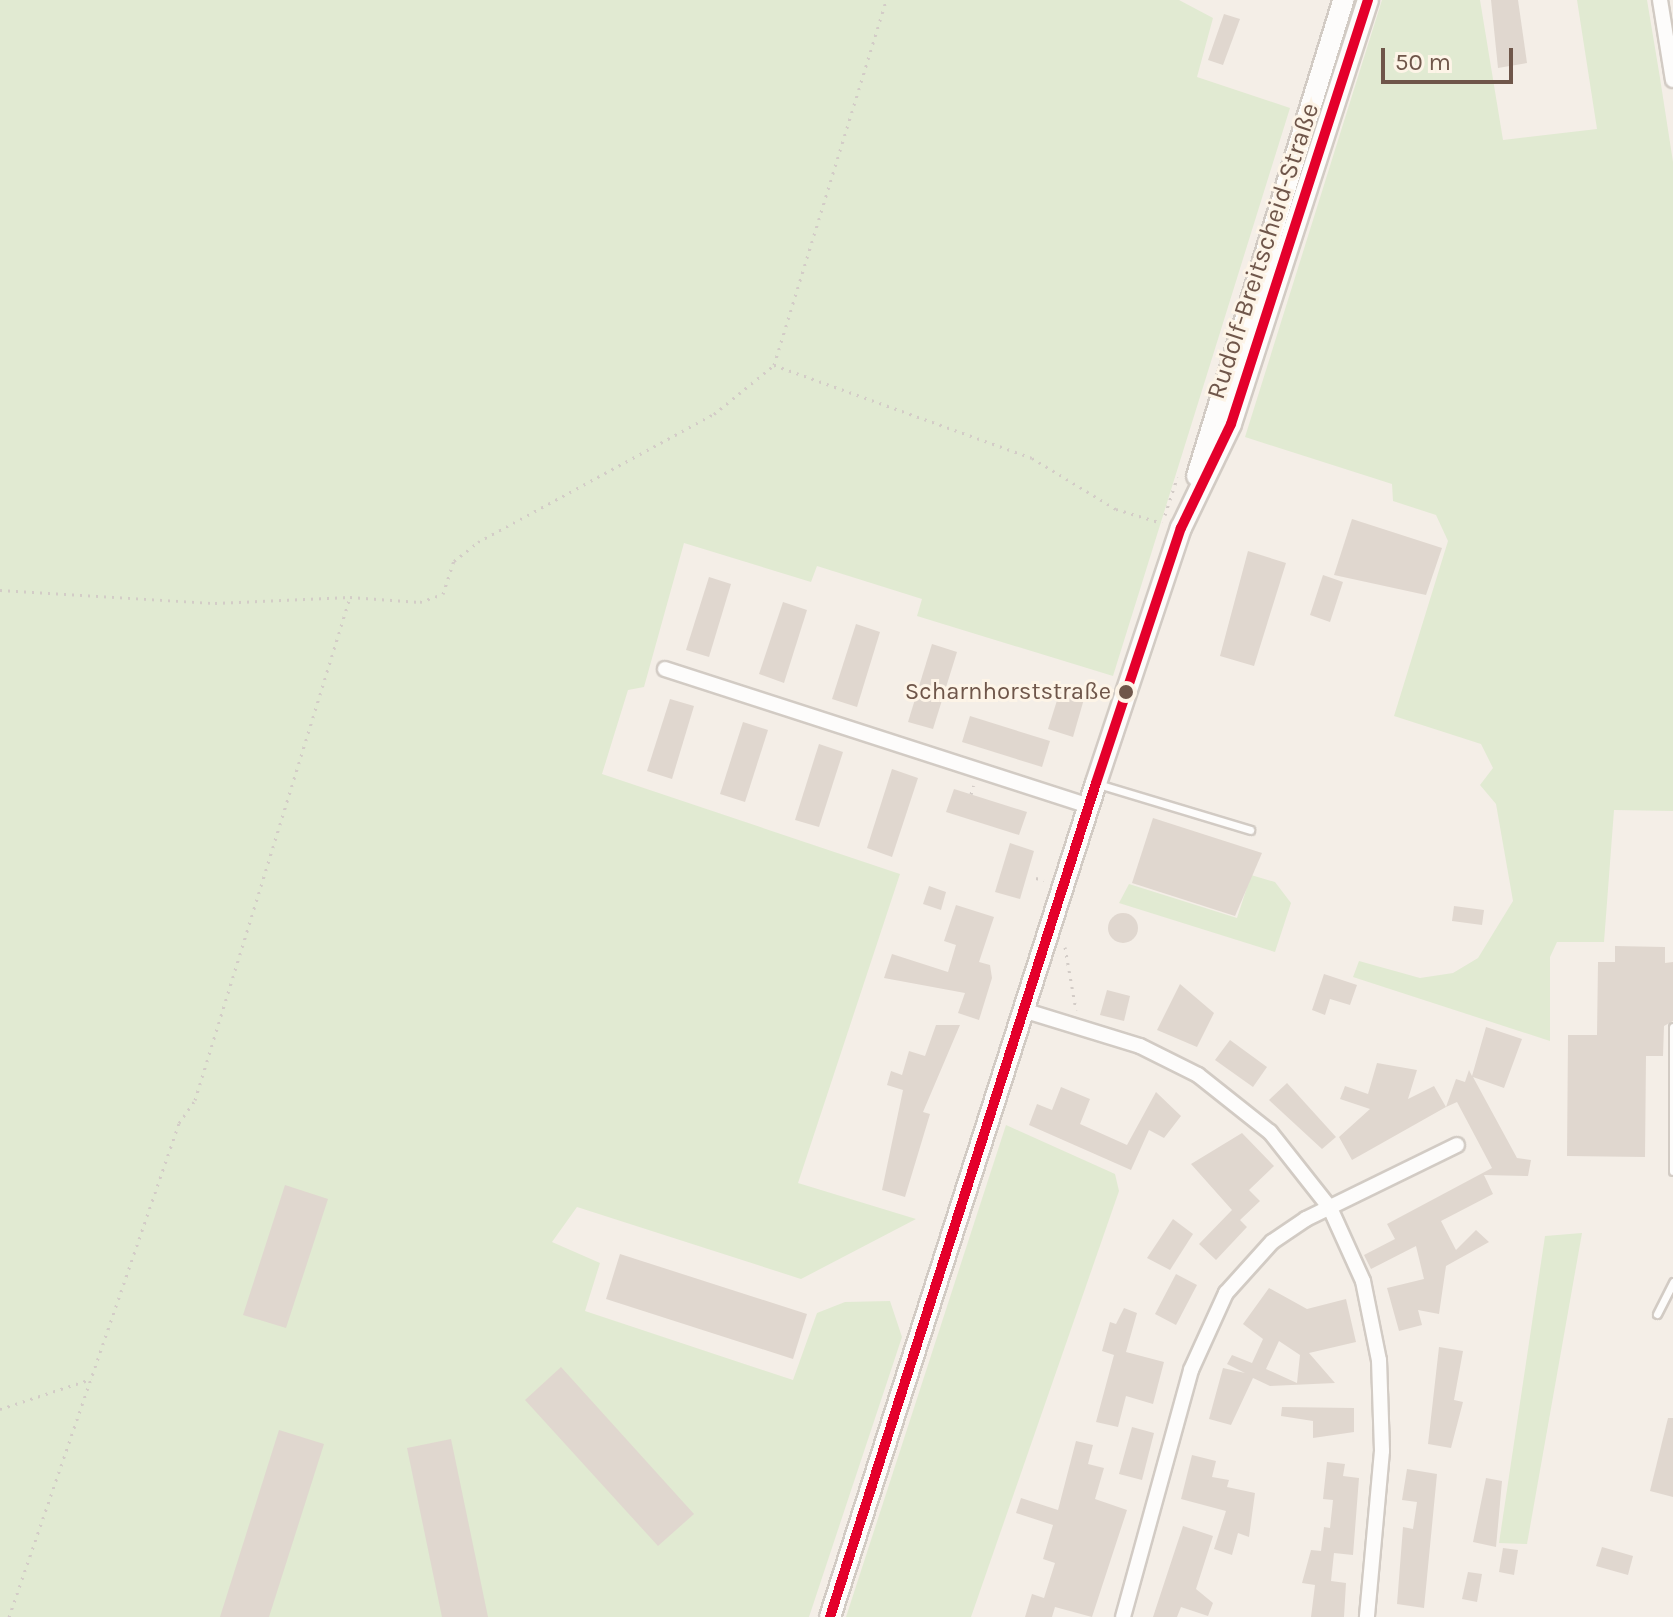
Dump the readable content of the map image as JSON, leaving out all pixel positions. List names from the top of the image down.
{
  "streets": {
    "street": ["Rudolf-Breitscheid-Straße"]
  },
  "places": ["Scharnhorststraße"],
  "scale_bar": "50 m"
}
